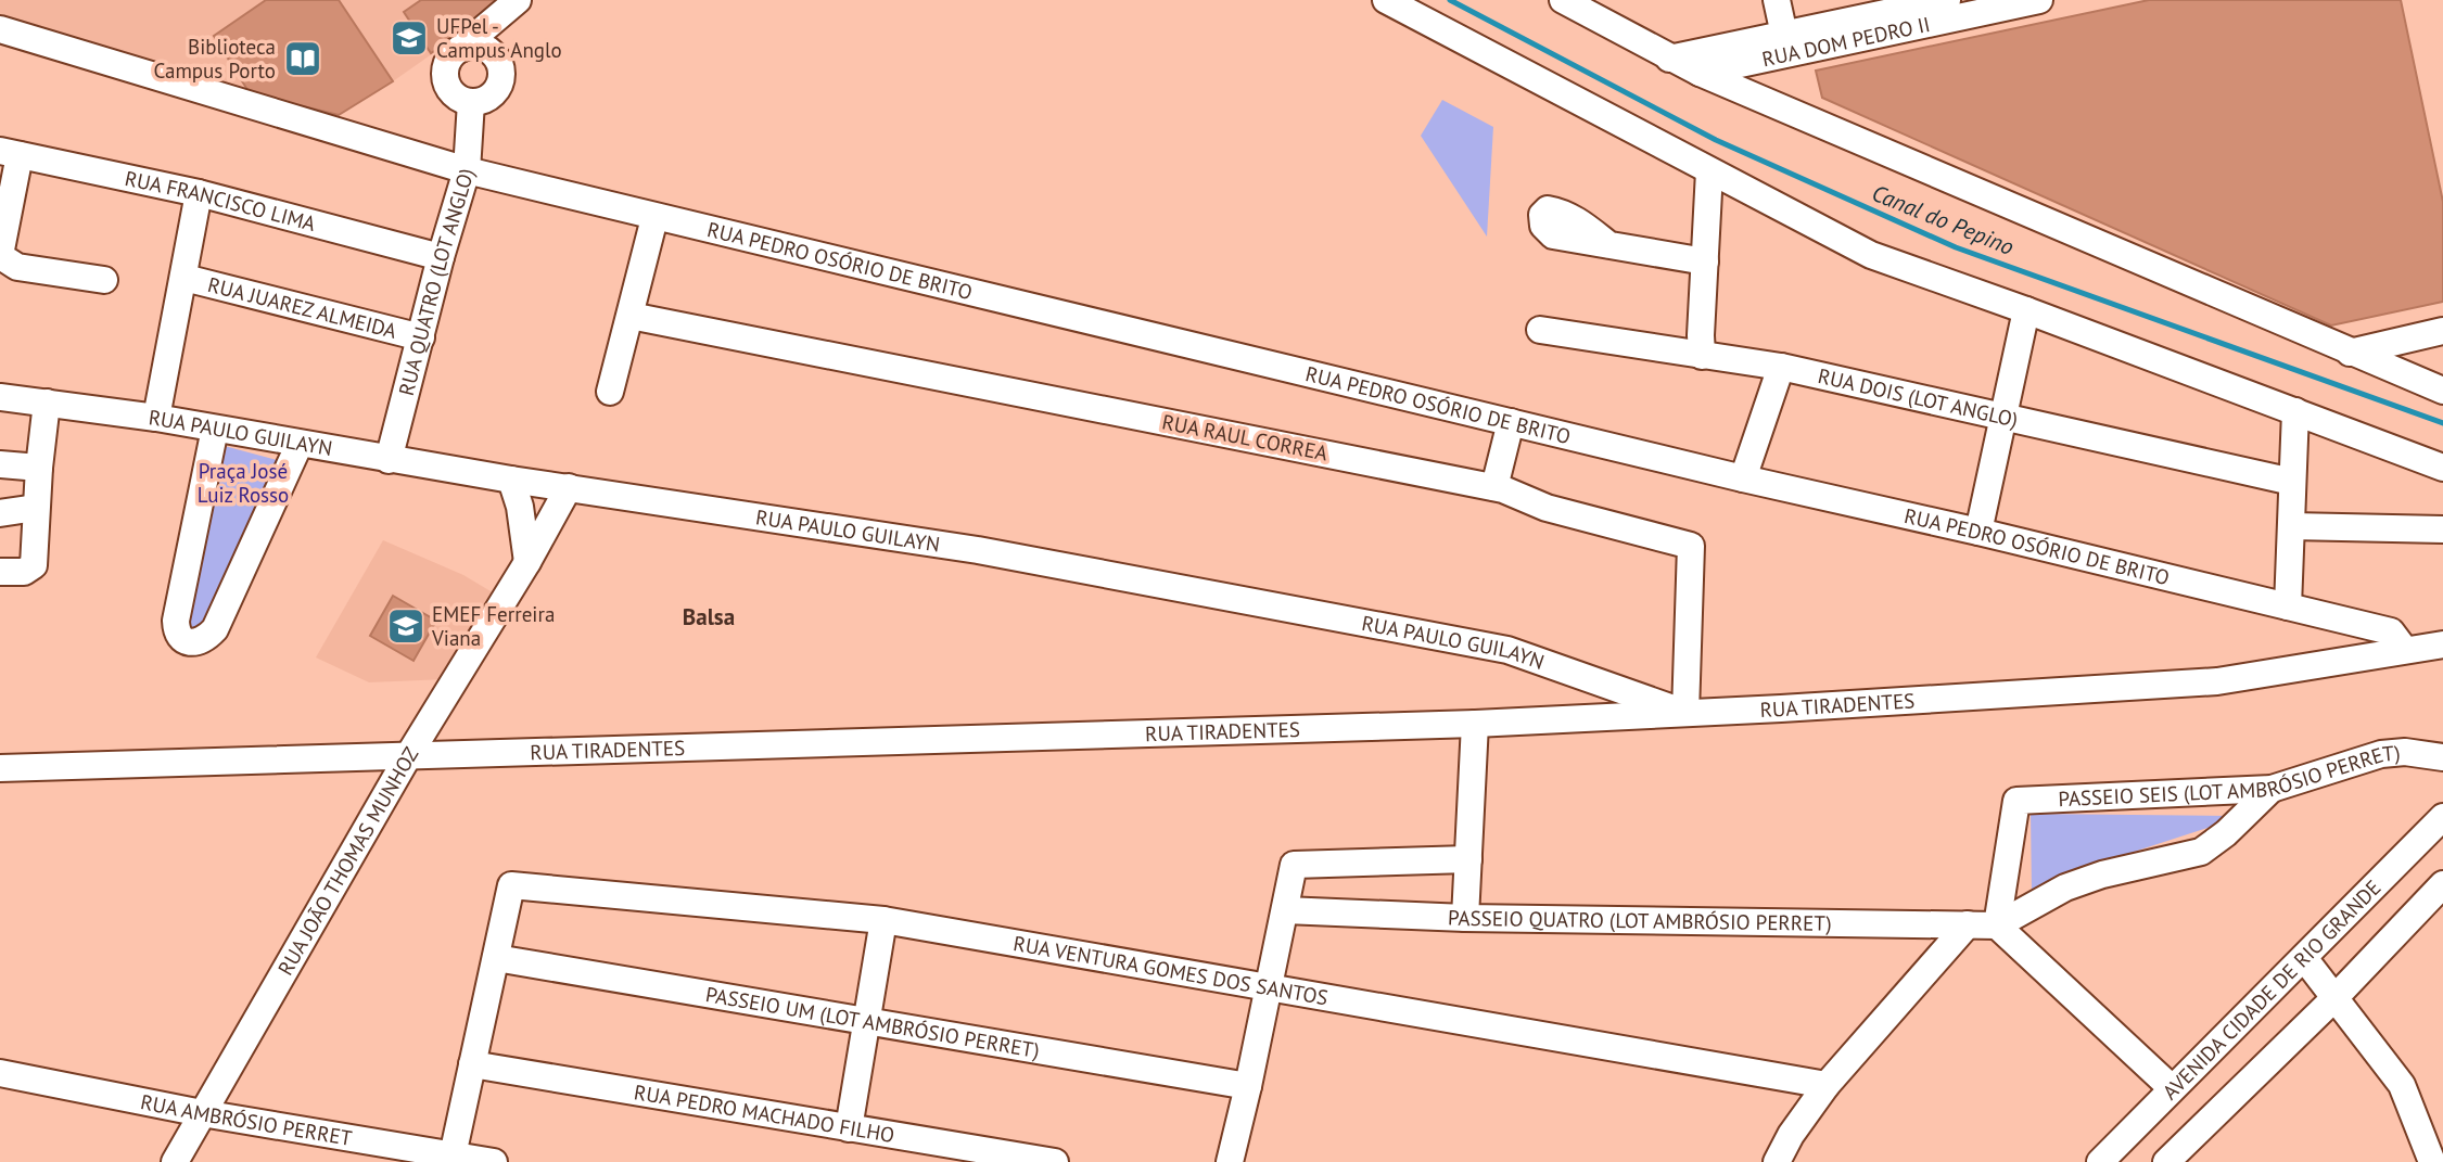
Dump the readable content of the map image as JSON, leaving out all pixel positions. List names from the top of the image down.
{
  "streets": {
    "street": [
      "RUA DOM PEDRO II",
      "RUA FRANCISCO LIMA",
      "RUA PEDRO OSÓRIO DE BRITO",
      "RUA QUATRO (LOT ANGLO)",
      "RUA JUAREZ ALMEIDA",
      "RUA DOIS (LOT ANGLO)",
      "RUA PAULO GUILAYN",
      "RUA RAUL CORREA",
      "RUA TIRADENTES",
      "PASSEIO SEIS (LOT AMBRÓSIO PERRET)",
      "RUA JOÃO THOMAS MUNHOZ",
      "PASSEIO QUATRO (LOT AMBRÓSIO PERRET)",
      "RUA VENTURA GOMES DOS SANTOS",
      "AVENIDA CIDADE DE RIO GRANDE",
      "PASSEIO UM (LOT AMBRÓSIO PERRET)",
      "RUA PEDRO MACHADO FILHO",
      "RUA AMBRÓSIO PERRET"
    ]
  },
  "crossings": [
    ["RUA FRANCISCO LIMA", "RUA QUATRO (LOT ANGLO)"],
    ["RUA PEDRO OSÓRIO DE BRITO", "RUA QUATRO (LOT ANGLO)"],
    ["RUA PEDRO OSÓRIO DE BRITO", "RUA TIRADENTES"],
    ["RUA QUATRO (LOT ANGLO)", "RUA JUAREZ ALMEIDA"],
    ["RUA QUATRO (LOT ANGLO)", "RUA PAULO GUILAYN"],
    ["RUA PAULO GUILAYN", "RUA RAUL CORREA"],
    ["RUA PAULO GUILAYN", "RUA TIRADENTES"],
    ["RUA PAULO GUILAYN", "RUA JOÃO THOMAS MUNHOZ"],
    ["RUA RAUL CORREA", "RUA TIRADENTES"],
    ["RUA TIRADENTES", "RUA JOÃO THOMAS MUNHOZ"],
    ["PASSEIO SEIS (LOT AMBRÓSIO PERRET)", "PASSEIO QUATRO (LOT AMBRÓSIO PERRET)"],
    ["RUA JOÃO THOMAS MUNHOZ", "RUA AMBRÓSIO PERRET"],
    ["RUA VENTURA GOMES DOS SANTOS", "PASSEIO UM (LOT AMBRÓSIO PERRET)"]
  ],
  "districts": ["Balsa"],
  "water": ["Canal do Pepino"],
  "parks": ["Praça José Luiz Rosso"],
  "places": {
    "school or university": ["UFPel - Campus Anglo", "EMEF Ferreira Viana"],
    "library": ["Biblioteca Campus Porto"]
  }
}
